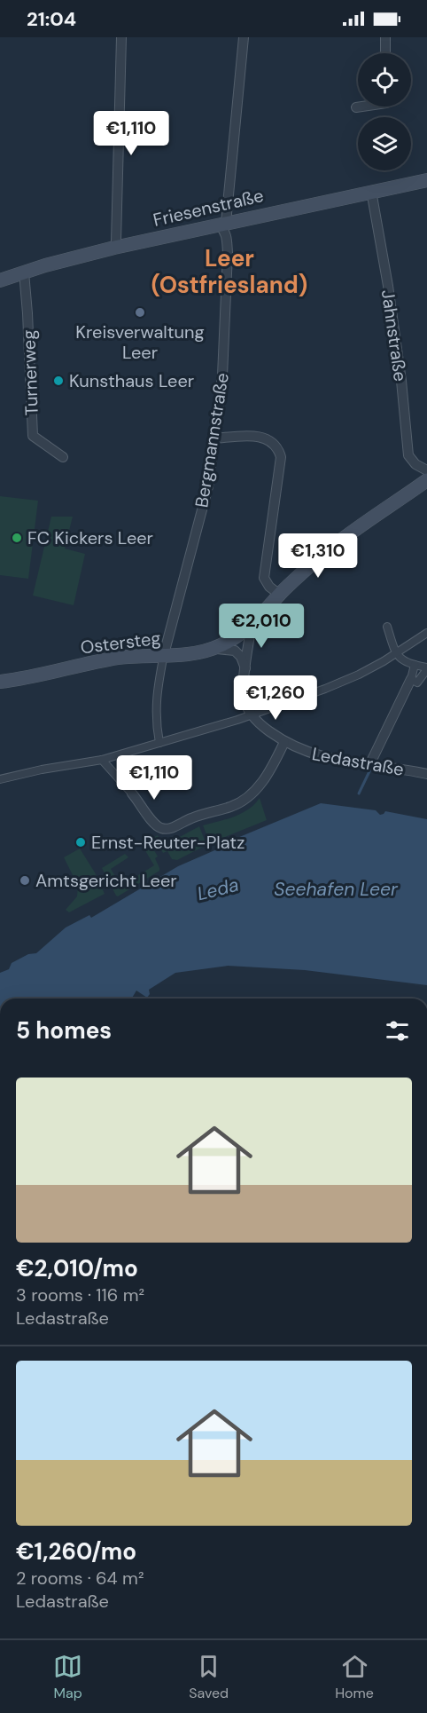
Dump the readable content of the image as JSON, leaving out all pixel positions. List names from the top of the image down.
{
  "streets": {
    "main road": ["Friesenstraße", "Ostersteg"],
    "street": [
      "Jahnstraße",
      "Turnerweg",
      "Bergmannstraße",
      "Ledastraße"
    ]
  },
  "crossings": [
    ["Friesenstraße", "Jahnstraße"],
    ["Friesenstraße", "Turnerweg"],
    ["Friesenstraße", "Bergmannstraße"],
    ["Bergmannstraße", "Ostersteg"],
    ["Ostersteg", "Ledastraße"]
  ],
  "districts": ["Leer (Ostfriesland)"],
  "water": ["Leda", "Seehafen Leer"],
  "places": [
    "Kreisverwaltung Leer",
    "Kunsthaus Leer",
    "FC Kickers Leer",
    "Ernst-Reuter-Platz",
    "Amtsgericht Leer"
  ],
  "page": {
    "status": "21:04",
    "price": [
      "€1,110",
      "€1,310",
      "€2,010",
      "€1,260",
      "€1,110"
    ],
    "heading": "5 homes",
    "list": [
      {
        "name": "€2,010/mo",
        "note": "3 rooms · 116 m² · Ledastraße"
      },
      {
        "name": "€1,260/mo",
        "note": "2 rooms · 64 m² · Ledastraße"
      }
    ],
    "tabs": ["Map", "Saved", "Home"]
  }
}
